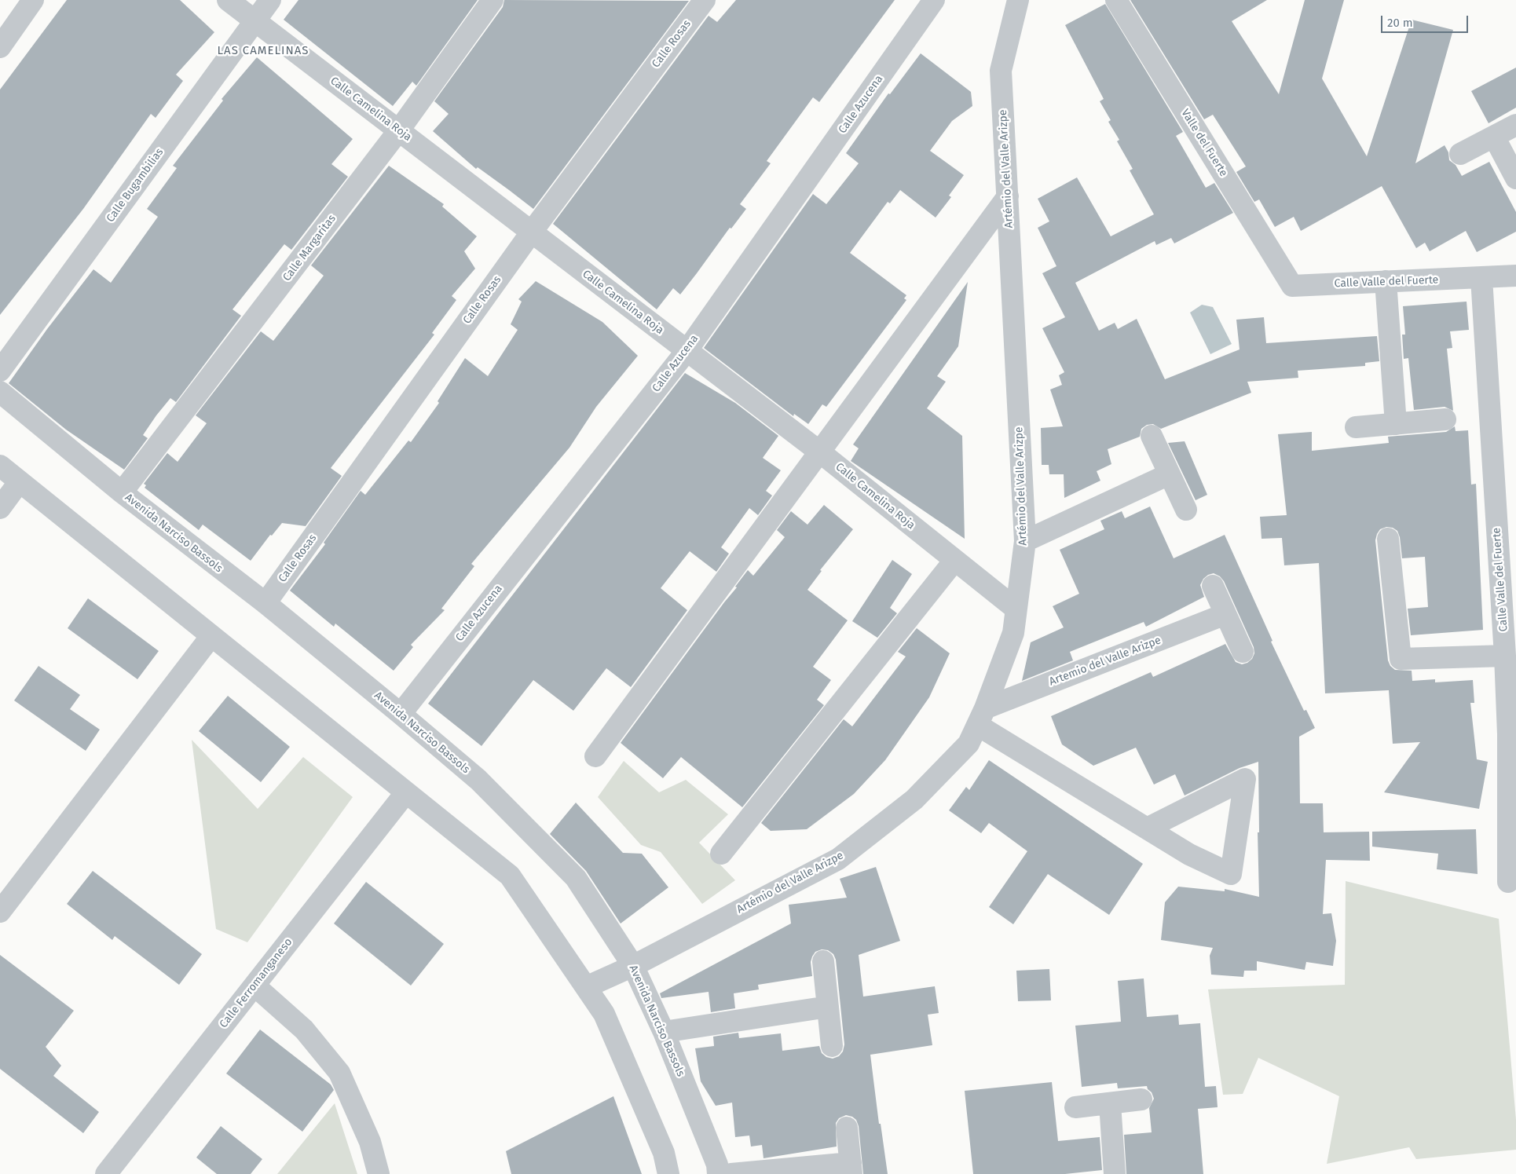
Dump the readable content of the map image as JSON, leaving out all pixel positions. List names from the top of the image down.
{
  "streets": {
    "street": [
      "Calle Rosas",
      "Calle Azucena",
      "Calle Camelina Roja",
      "Valle del Fuerte",
      "Artémio del Valle Arizpe",
      "Calle Bugambilias",
      "Calle Margaritas",
      "Calle Valle del Fuerte",
      "Avenida Narciso Bassols",
      "Artemio del Valle Arizpe",
      "Calle Ferromanganeso"
    ]
  },
  "crossings": [
    ["Calle Rosas", "Calle Camelina Roja"],
    ["Calle Rosas", "Avenida Narciso Bassols"],
    ["Calle Azucena", "Calle Camelina Roja"],
    ["Calle Azucena", "Avenida Narciso Bassols"],
    ["Calle Camelina Roja", "Artémio del Valle Arizpe"],
    ["Calle Camelina Roja", "Calle Bugambilias"],
    ["Calle Camelina Roja", "Calle Margaritas"],
    ["Valle del Fuerte", "Calle Valle del Fuerte"],
    ["Artémio del Valle Arizpe", "Avenida Narciso Bassols"],
    ["Artémio del Valle Arizpe", "Artemio del Valle Arizpe"],
    ["Calle Margaritas", "Avenida Narciso Bassols"]
  ],
  "districts": ["LAS CAMELINAS"],
  "scale_bar": "20 m"
}
